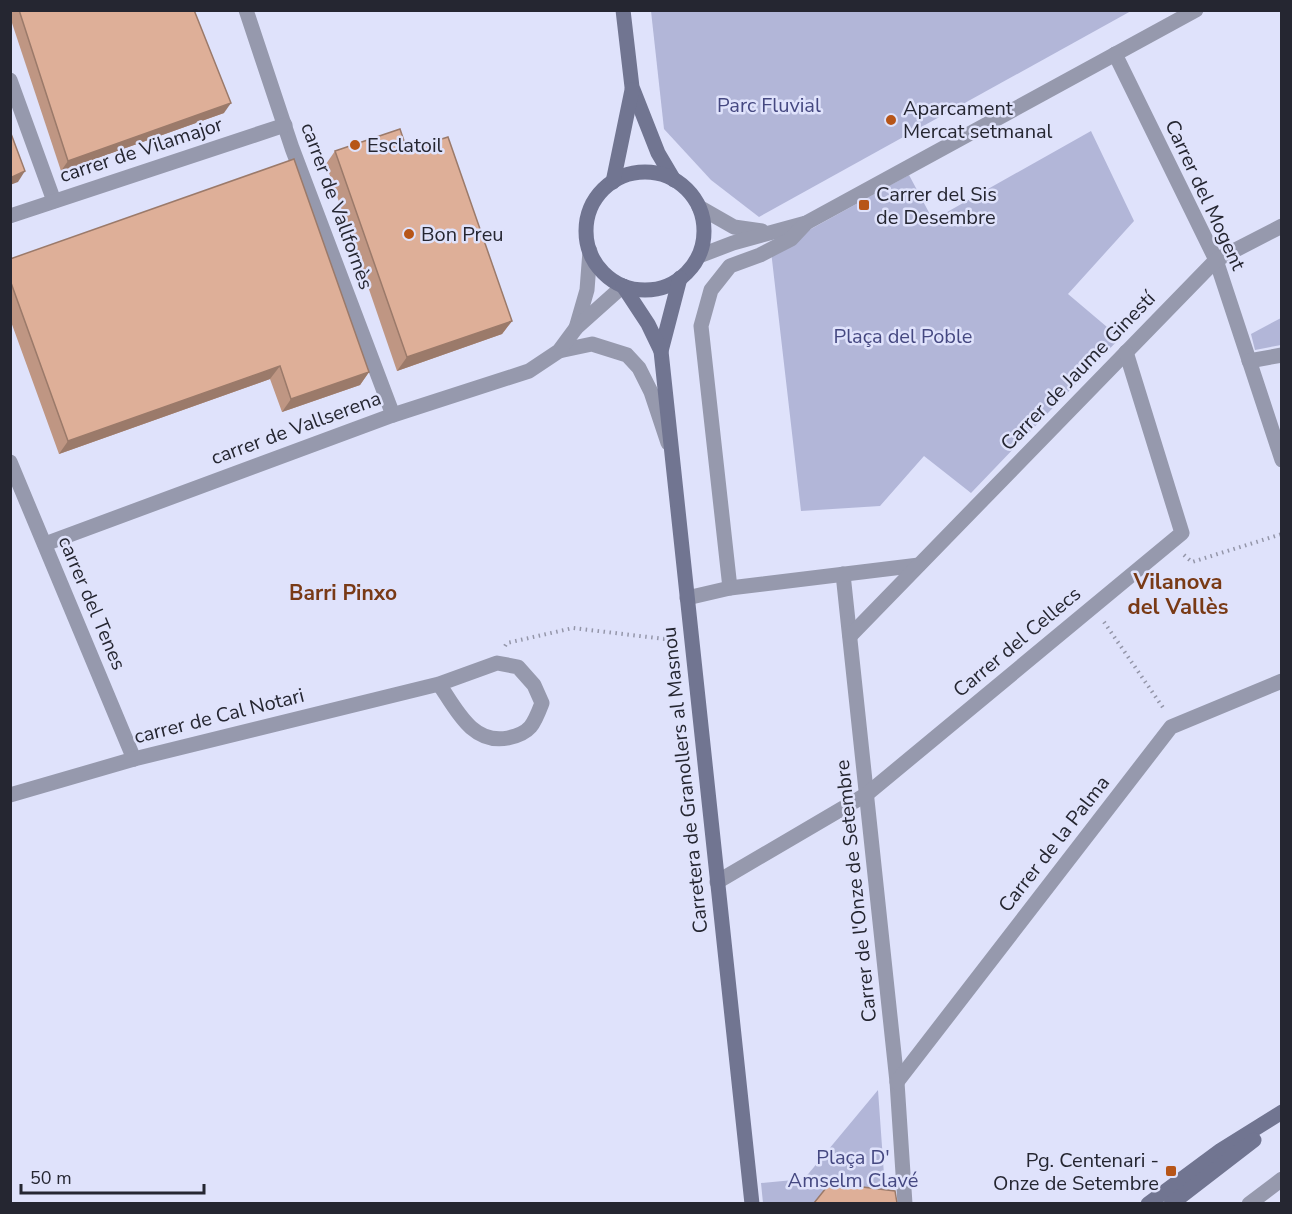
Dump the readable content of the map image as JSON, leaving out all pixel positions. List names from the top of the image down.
{
  "streets": {
    "main road": ["Carretera de Granollers al Masnou"],
    "street": [
      "carrer de Vilamajor",
      "Carrer del Mogent",
      "carrer de Vallfornès",
      "Carrer de Jaume Ginestí",
      "carrer de Vallserena",
      "carrer del Tenes",
      "Carrer del Cellecs",
      "carrer de Cal Notari",
      "Carrer de la Palma",
      "Carrer de l'Onze de Setembre"
    ]
  },
  "crossings": [
    ["carrer de Vilamajor", "carrer de Vallfornès"],
    ["Carrer del Mogent", "Carrer de Jaume Ginestí"],
    ["carrer de Vallfornès", "carrer de Vallserena"],
    ["Carrer de Jaume Ginestí", "Carrer del Cellecs"],
    ["Carrer de Jaume Ginestí", "Carrer de l'Onze de Setembre"],
    ["carrer de Vallserena", "carrer del Tenes"],
    ["carrer de Vallserena", "Carretera de Granollers al Masnou"],
    ["carrer del Tenes", "carrer de Cal Notari"],
    ["Carrer del Cellecs", "Carretera de Granollers al Masnou"],
    ["Carrer del Cellecs", "Carrer de l'Onze de Setembre"],
    ["Carrer de la Palma", "Carrer de l'Onze de Setembre"]
  ],
  "districts": ["Vilanova del Vallès", "Barri Pinxo"],
  "parks": ["Parc Fluvial", "Plaça del Poble", "Plaça D' Amselm Clavé"],
  "places": {
    "other": ["Aparcament Mercat setmanal", "Esclatoil", "Bon Preu"],
    "transit": ["Carrer del Sis de Desembre", "Pg. Centenari - Onze de Setembre"]
  },
  "scale_bar": "50 m"
}
